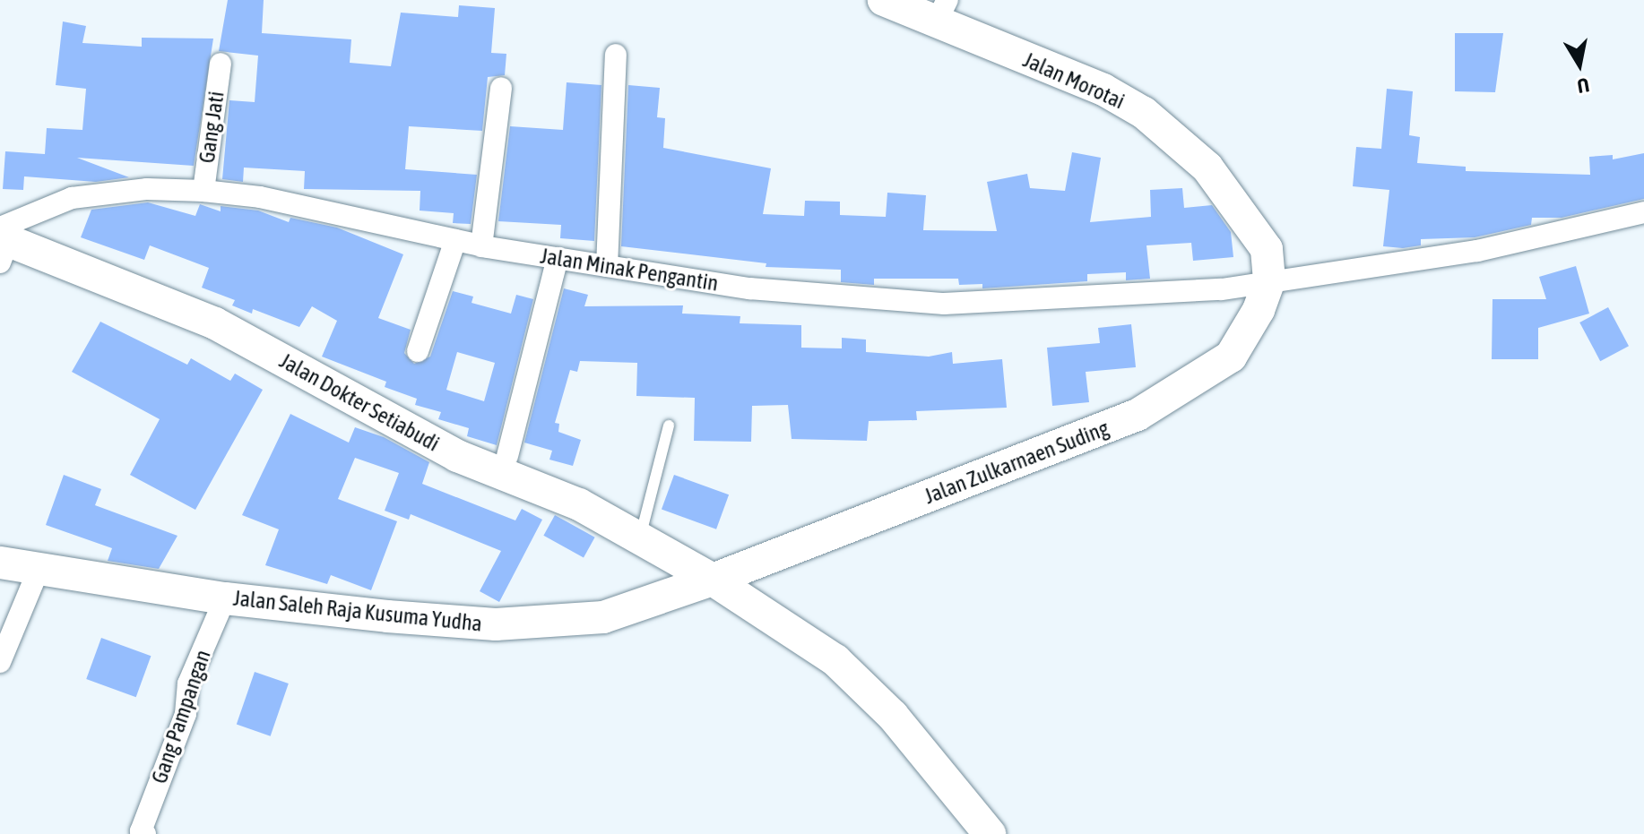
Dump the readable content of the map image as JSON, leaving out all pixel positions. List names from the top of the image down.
{
  "streets": {
    "street": [
      "Jalan Morotai",
      "Gang Jati",
      "Jalan Minak Pengantin",
      "Jalan Dokter Setiabudi",
      "Jalan Zulkarnaen Suding",
      "Jalan Saleh Raja Kusuma Yudha",
      "Gang Pampangan"
    ]
  },
  "crossings": [
    ["Jalan Morotai", "Jalan Minak Pengantin"],
    ["Jalan Morotai", "Jalan Zulkarnaen Suding"],
    ["Gang Jati", "Jalan Minak Pengantin"],
    ["Jalan Minak Pengantin", "Jalan Dokter Setiabudi"],
    ["Jalan Minak Pengantin", "Jalan Zulkarnaen Suding"],
    ["Jalan Dokter Setiabudi", "Jalan Zulkarnaen Suding"],
    ["Jalan Dokter Setiabudi", "Jalan Saleh Raja Kusuma Yudha"],
    ["Jalan Zulkarnaen Suding", "Jalan Saleh Raja Kusuma Yudha"],
    ["Jalan Saleh Raja Kusuma Yudha", "Gang Pampangan"]
  ],
  "north": "bottom"
}
